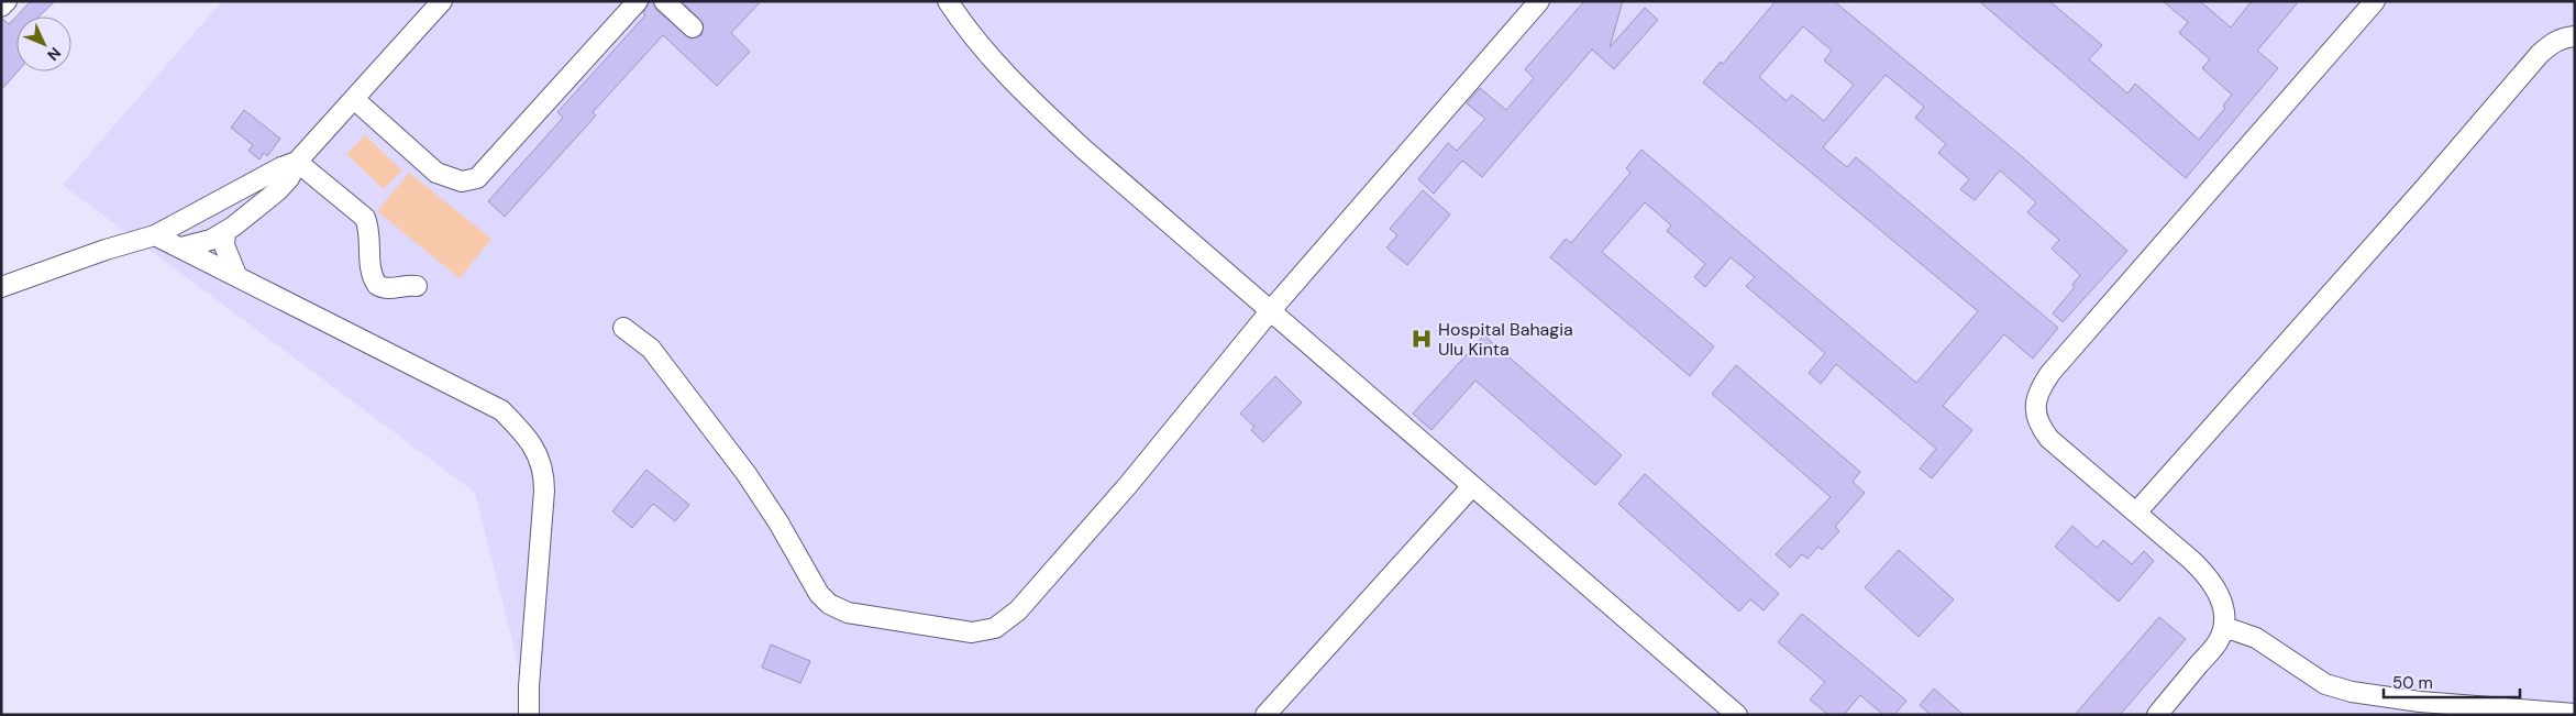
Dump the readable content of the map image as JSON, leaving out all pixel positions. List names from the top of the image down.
{
  "places": {
    "hospital": ["Hospital Bahagia Ulu Kinta"]
  },
  "scale_bar": "50 m",
  "north": "bottom right"
}
